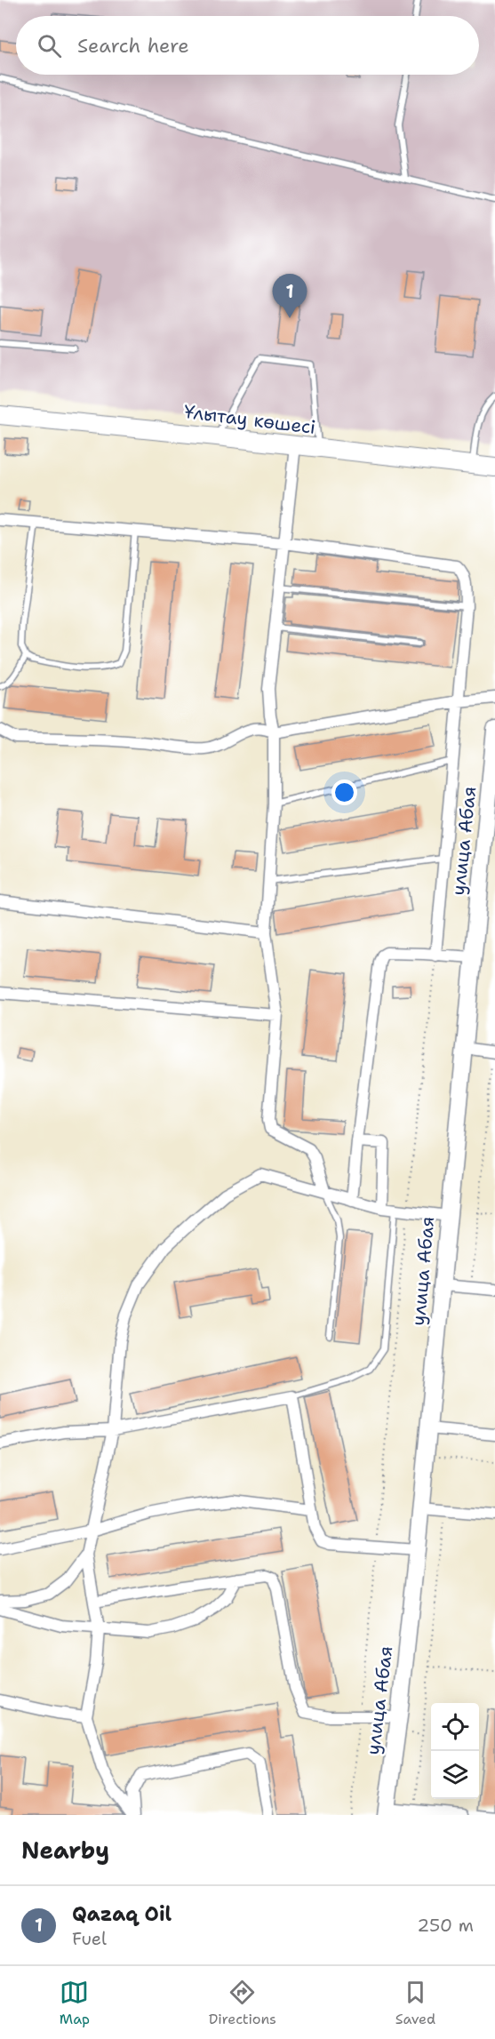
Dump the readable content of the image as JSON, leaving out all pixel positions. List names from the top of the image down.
{
  "streets": {
    "main road": ["Ұлытау көшесі"],
    "street": ["улица Абая"]
  },
  "page": {
    "search": "Search here",
    "pins": "1",
    "heading": "Nearby",
    "list": [
      {
        "mark": "1",
        "name": "Qazaq Oil",
        "note": "Fuel",
        "value": "250 m"
      }
    ],
    "nav": ["Map", "Directions", "Saved"]
  }
}
